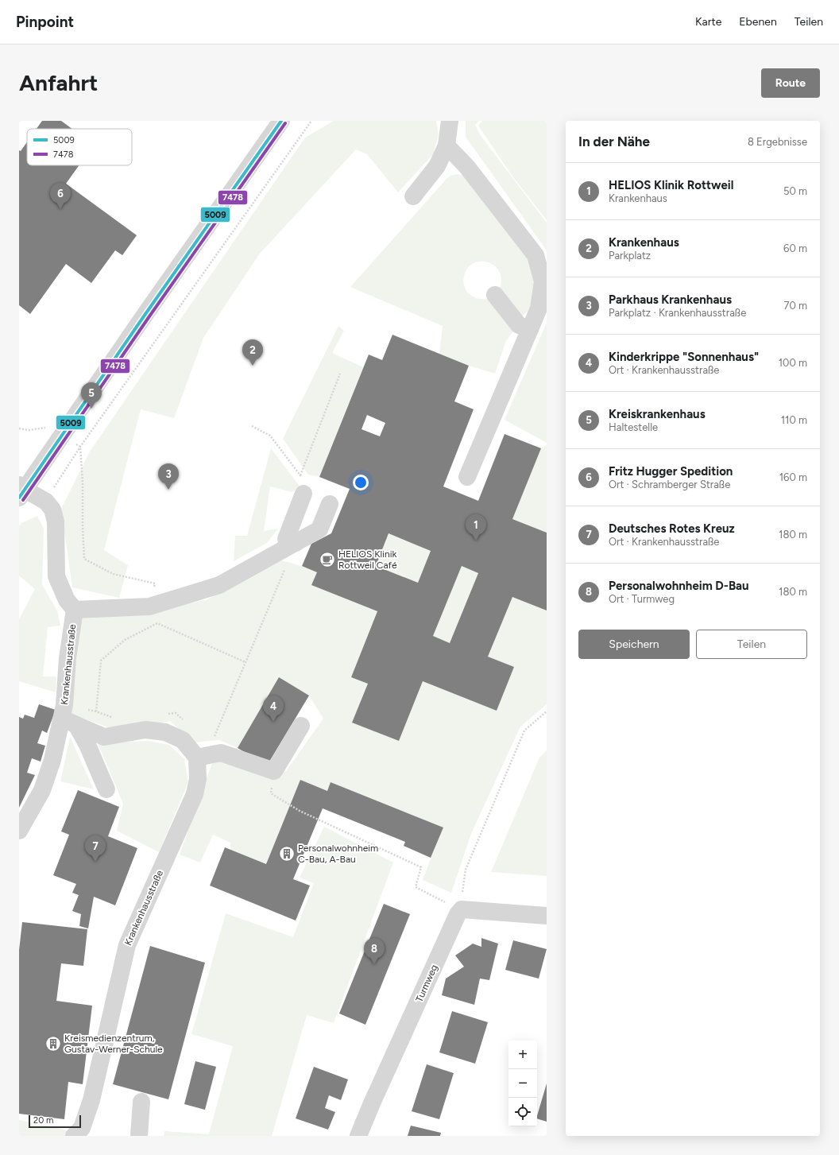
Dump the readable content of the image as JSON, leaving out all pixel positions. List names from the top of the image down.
{
  "streets": {
    "street": ["Krankenhausstraße", "Turmweg"]
  },
  "places": {
    "cafe": ["HELIOS Klinik Rottweil Café"],
    "building": ["Personalwohnheim C-Bau, A-Bau", "Kreismedienzentrum, Gustav-Werner-Schule"]
  },
  "lines": ["transit line 5009", "transit line 7478"],
  "legend": ["5009", "7478"],
  "scale_bar": "20 m",
  "page": {
    "header": "Pinpoint",
    "nav": ["Karte", "Ebenen", "Teilen"],
    "buttons": [
      "Route",
      ["Speichern", "Teilen"]
    ],
    "title": "Anfahrt",
    "heading": ["In der Nähe", "8 Ergebnisse"],
    "list": [
      {
        "mark": "1",
        "name": "HELIOS Klinik Rottweil",
        "note": "Krankenhaus",
        "value": "50 m"
      },
      {
        "mark": "2",
        "name": "Krankenhaus",
        "note": "Parkplatz",
        "value": "60 m"
      },
      {
        "mark": "3",
        "name": "Parkhaus Krankenhaus",
        "note": "Parkplatz · Krankenhausstraße",
        "value": "70 m"
      },
      {
        "mark": "4",
        "name": "Kinderkrippe \"Sonnenhaus\"",
        "note": "Ort · Krankenhausstraße",
        "value": "100 m"
      },
      {
        "mark": "5",
        "name": "Kreiskrankenhaus",
        "note": "Haltestelle",
        "value": "110 m"
      },
      {
        "mark": "6",
        "name": "Fritz Hugger Spedition",
        "note": "Ort · Schramberger Straße",
        "value": "160 m"
      },
      {
        "mark": "7",
        "name": "Deutsches Rotes Kreuz",
        "note": "Ort · Krankenhausstraße",
        "value": "180 m"
      },
      {
        "mark": "8",
        "name": "Personalwohnheim D-Bau",
        "note": "Ort · Turmweg",
        "value": "180 m"
      }
    ],
    "pins": [
      "6",
      "2",
      "5",
      "3",
      "1",
      "4",
      "7",
      "8"
    ],
    "map_buttons": ["+", "−"],
    "scale": "20 m"
  }
}
